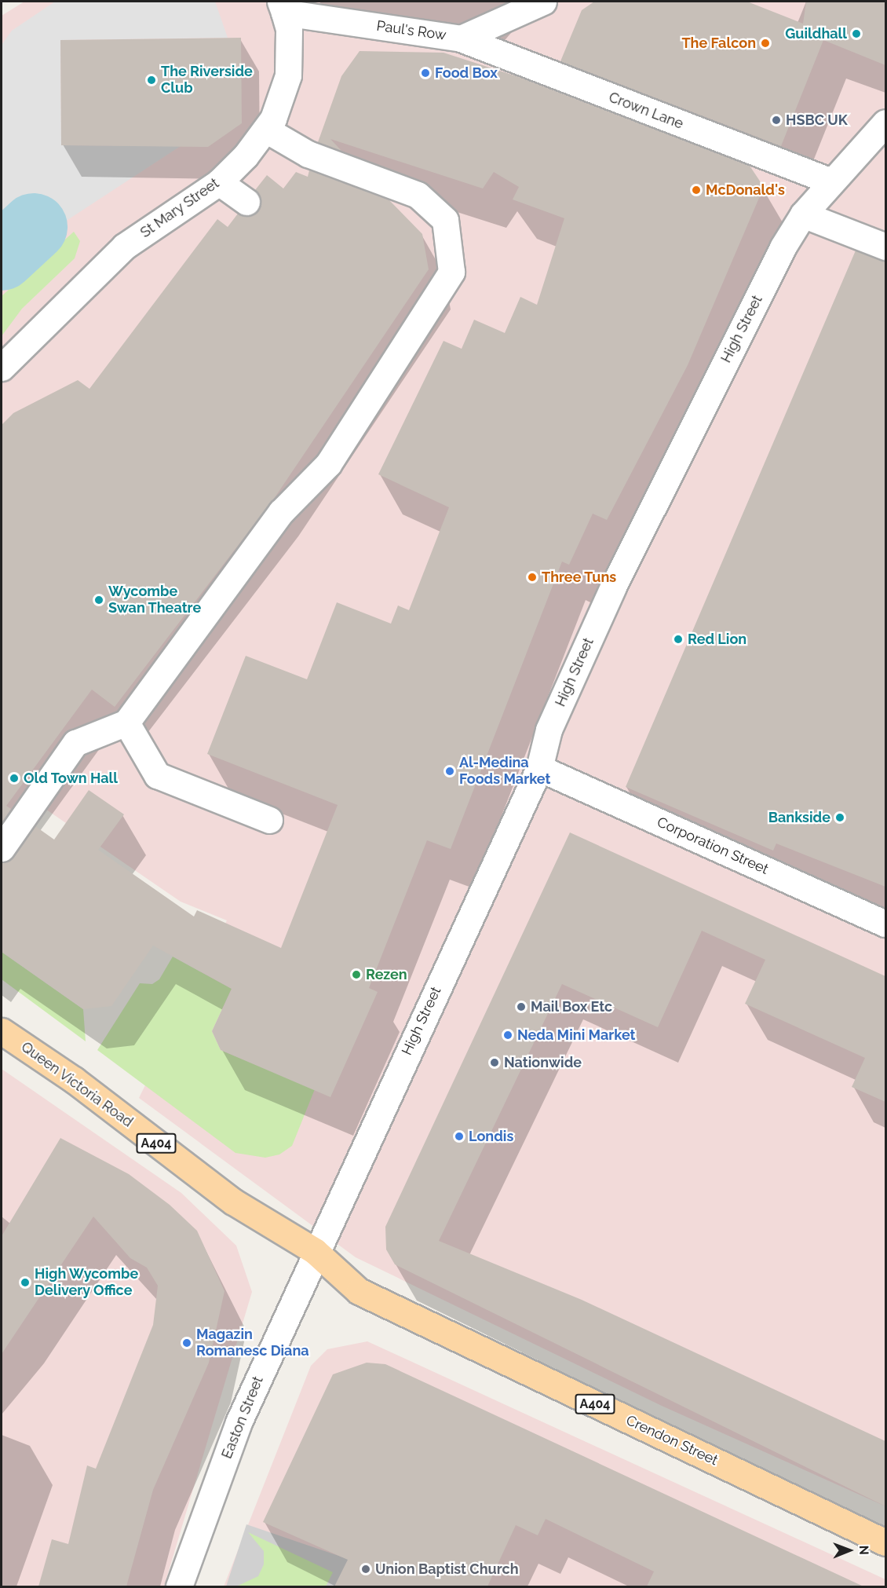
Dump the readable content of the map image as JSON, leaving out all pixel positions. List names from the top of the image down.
{
  "streets": {
    "main road": ["Queen Victoria Road", "A404", "Crendon Street"],
    "street": [
      "Paul's Row",
      "Crown Lane",
      "St Mary Street",
      "High Street",
      "Corporation Street",
      "Easton Street"
    ]
  },
  "crossings": [
    ["Paul's Row", "Crown Lane"],
    ["Paul's Row", "St Mary Street"],
    ["Crown Lane", "High Street"],
    ["High Street", "Corporation Street"],
    ["High Street", "Queen Victoria Road"],
    ["High Street", "Easton Street"],
    ["High Street", "Crendon Street"],
    ["Queen Victoria Road", "Easton Street"],
    ["Queen Victoria Road", "Crendon Street"],
    ["Easton Street", "Crendon Street"]
  ],
  "places": [
    "Guildhall",
    "The Falcon",
    "Food Box",
    "The Riverside Club",
    "HSBC UK",
    "McDonald's",
    "Three Tuns",
    "Wycombe Swan Theatre",
    "Red Lion",
    "Al-Medina Foods Market",
    "Old Town Hall",
    "Bankside",
    "Rezen",
    "Mail Box Etc",
    "Neda Mini Market",
    "Nationwide",
    "Londis",
    "High Wycombe Delivery Office",
    "Magazin Romanesc Diana",
    "Union Baptist Church"
  ],
  "north": "right"
}
